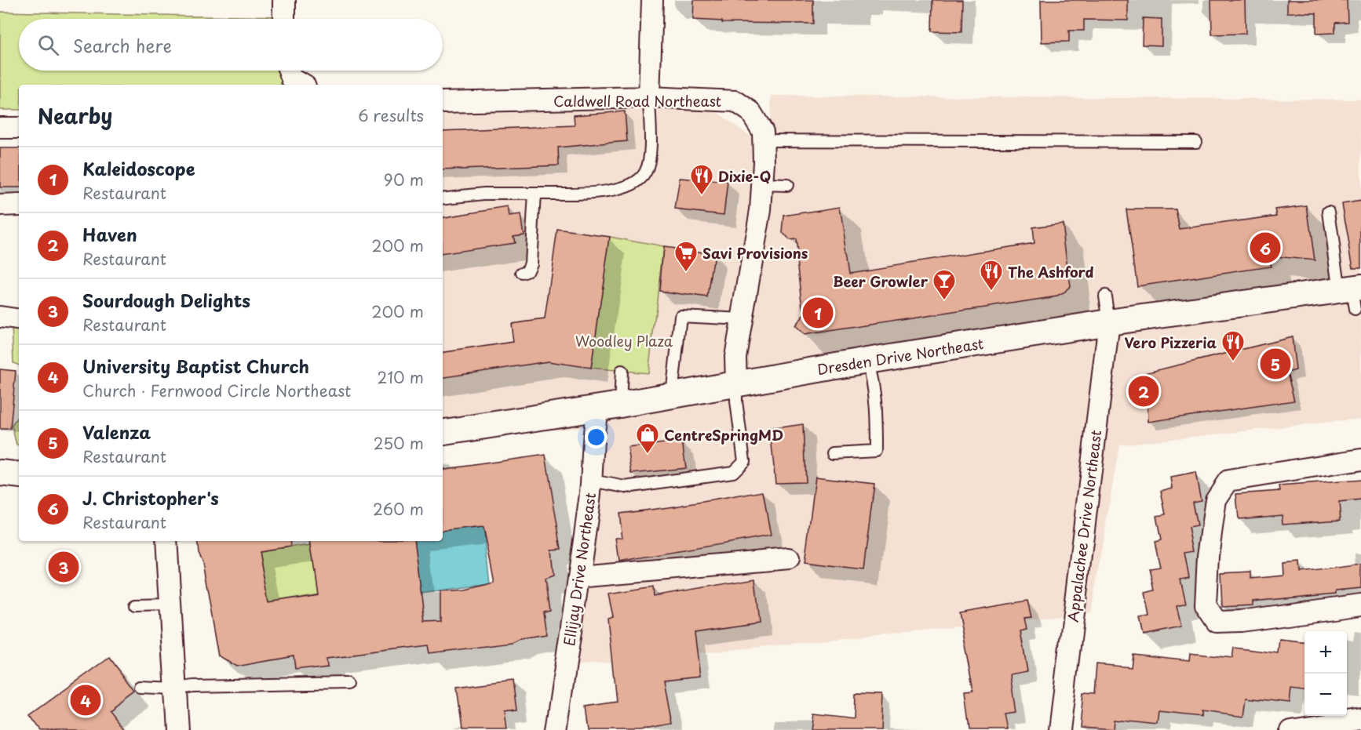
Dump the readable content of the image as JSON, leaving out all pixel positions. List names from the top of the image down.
{
  "streets": {
    "street": [
      "Caldwell Road Northeast",
      "Dresden Drive Northeast",
      "Appalachee Drive Northeast",
      "Ellijay Drive Northeast"
    ]
  },
  "crossings": [
    ["Caldwell Road Northeast", "Dresden Drive Northeast"],
    ["Dresden Drive Northeast", "Appalachee Drive Northeast"],
    ["Dresden Drive Northeast", "Ellijay Drive Northeast"]
  ],
  "parks": ["Woodley Plaza"],
  "places": {
    "restaurant": ["Dixie-Q", "The Ashford", "Vero Pizzeria"],
    "supermarket": ["Savi Provisions"],
    "bar": ["Beer Growler"],
    "shop": ["CentreSpringMD"]
  },
  "page": {
    "search": "Search here",
    "heading": ["Nearby", "6 results"],
    "list": [
      {
        "mark": "1",
        "name": "Kaleidoscope",
        "note": "Restaurant",
        "value": "90 m"
      },
      {
        "mark": "2",
        "name": "Haven",
        "note": "Restaurant",
        "value": "200 m"
      },
      {
        "mark": "3",
        "name": "Sourdough Delights",
        "note": "Restaurant",
        "value": "200 m"
      },
      {
        "mark": "4",
        "name": "University Baptist Church",
        "note": "Church · Fernwood Circle Northeast",
        "value": "210 m"
      },
      {
        "mark": "5",
        "name": "Valenza",
        "note": "Restaurant",
        "value": "250 m"
      },
      {
        "mark": "6",
        "name": "J. Christopher's",
        "note": "Restaurant",
        "value": "260 m"
      }
    ],
    "pins": [
      "6",
      "1",
      "5",
      "2",
      "3",
      "4"
    ],
    "map_buttons": ["+", "−"]
  }
}
